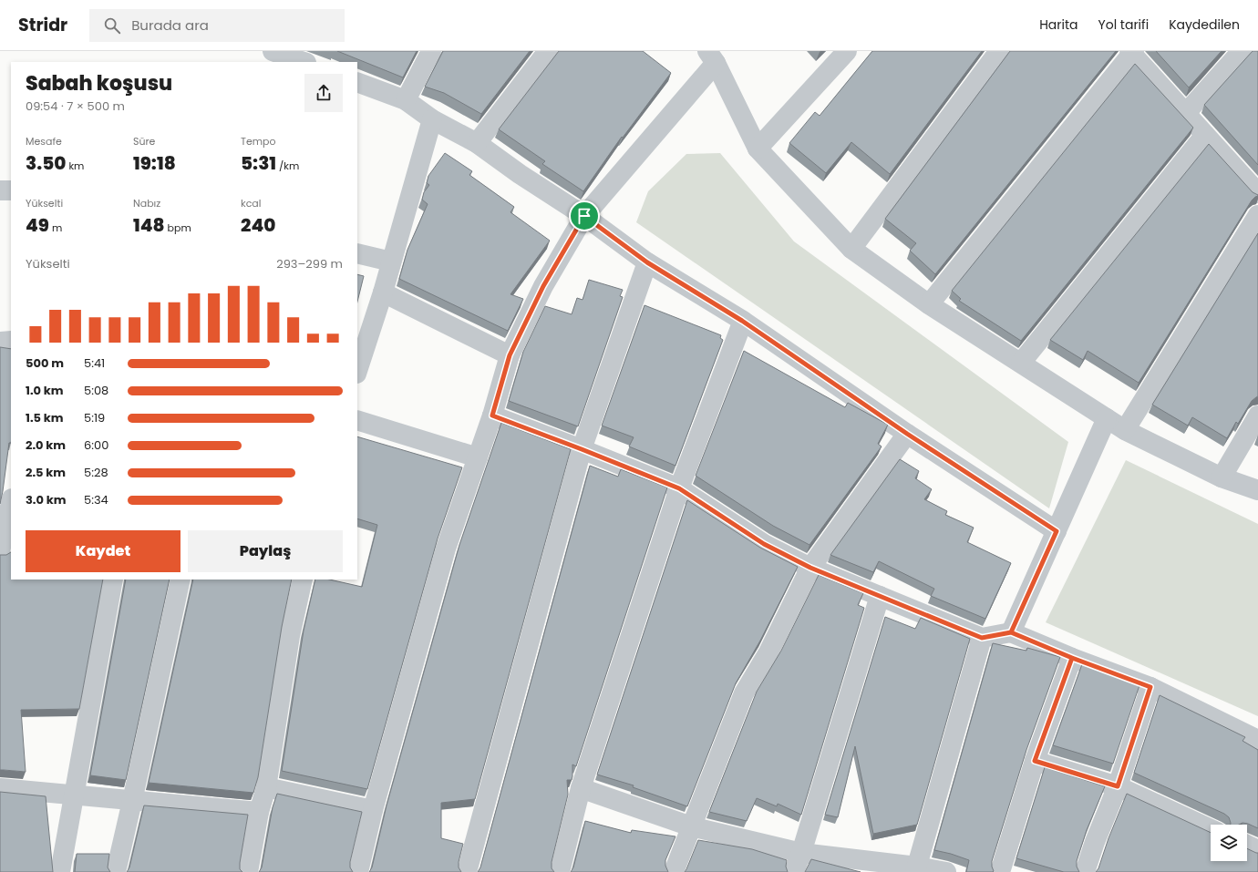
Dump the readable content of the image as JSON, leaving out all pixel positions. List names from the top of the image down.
{
  "page": {
    "header": "Stridr",
    "search": "Burada ara",
    "nav": ["Harita", "Yol tarifi", "Kaydedilen"],
    "heading": ["Sabah koşusu", "09:54 · 7 × 500 m"],
    "stats": [
      ["Mesafe", "3.50 km"],
      ["Süre", "19:18"],
      ["Tempo", "5:31 /km"],
      ["Yükselti", "49 m"],
      ["Nabız", "148 bpm"],
      ["kcal", "240"]
    ],
    "chart": ["Yükselti", "293–299 m"],
    "list": [
      {
        "name": "500 m",
        "note": "5:41"
      },
      {
        "name": "1.0 km",
        "note": "5:08"
      },
      {
        "name": "1.5 km",
        "note": "5:19"
      },
      {
        "name": "2.0 km",
        "note": "6:00"
      },
      {
        "name": "2.5 km",
        "note": "5:28"
      },
      {
        "name": "3.0 km",
        "note": "5:34"
      }
    ],
    "buttons": ["Kaydet", "Paylaş"]
  }
}
